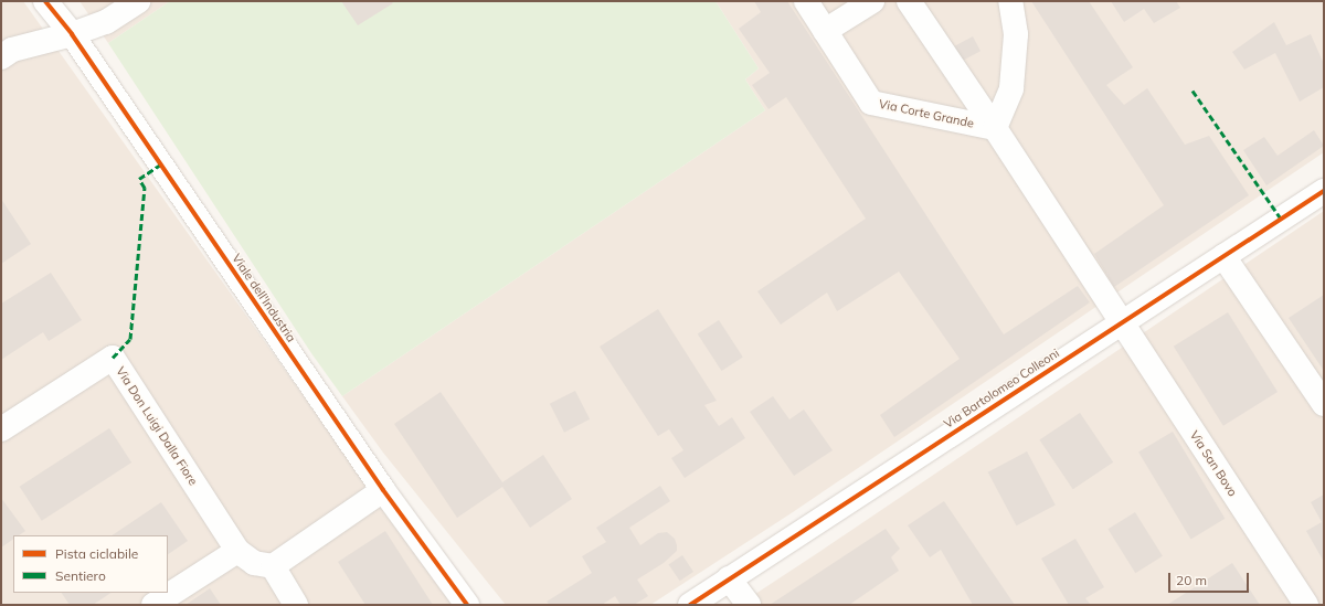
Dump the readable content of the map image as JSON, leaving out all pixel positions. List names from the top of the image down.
{
  "streets": {
    "street": [
      "Via Corte Grande",
      "Viale dell'Industria",
      "Via Bartolomeo Colleoni",
      "Via Don Luigi Dalla Fiore",
      "Via San Bovo"
    ]
  },
  "crossings": [
    ["Via Corte Grande", "Via Bartolomeo Colleoni"],
    ["Via Corte Grande", "Via San Bovo"],
    ["Via Bartolomeo Colleoni", "Via San Bovo"]
  ],
  "legend": ["Pista ciclabile", "Sentiero"],
  "scale_bar": "20 m"
}
